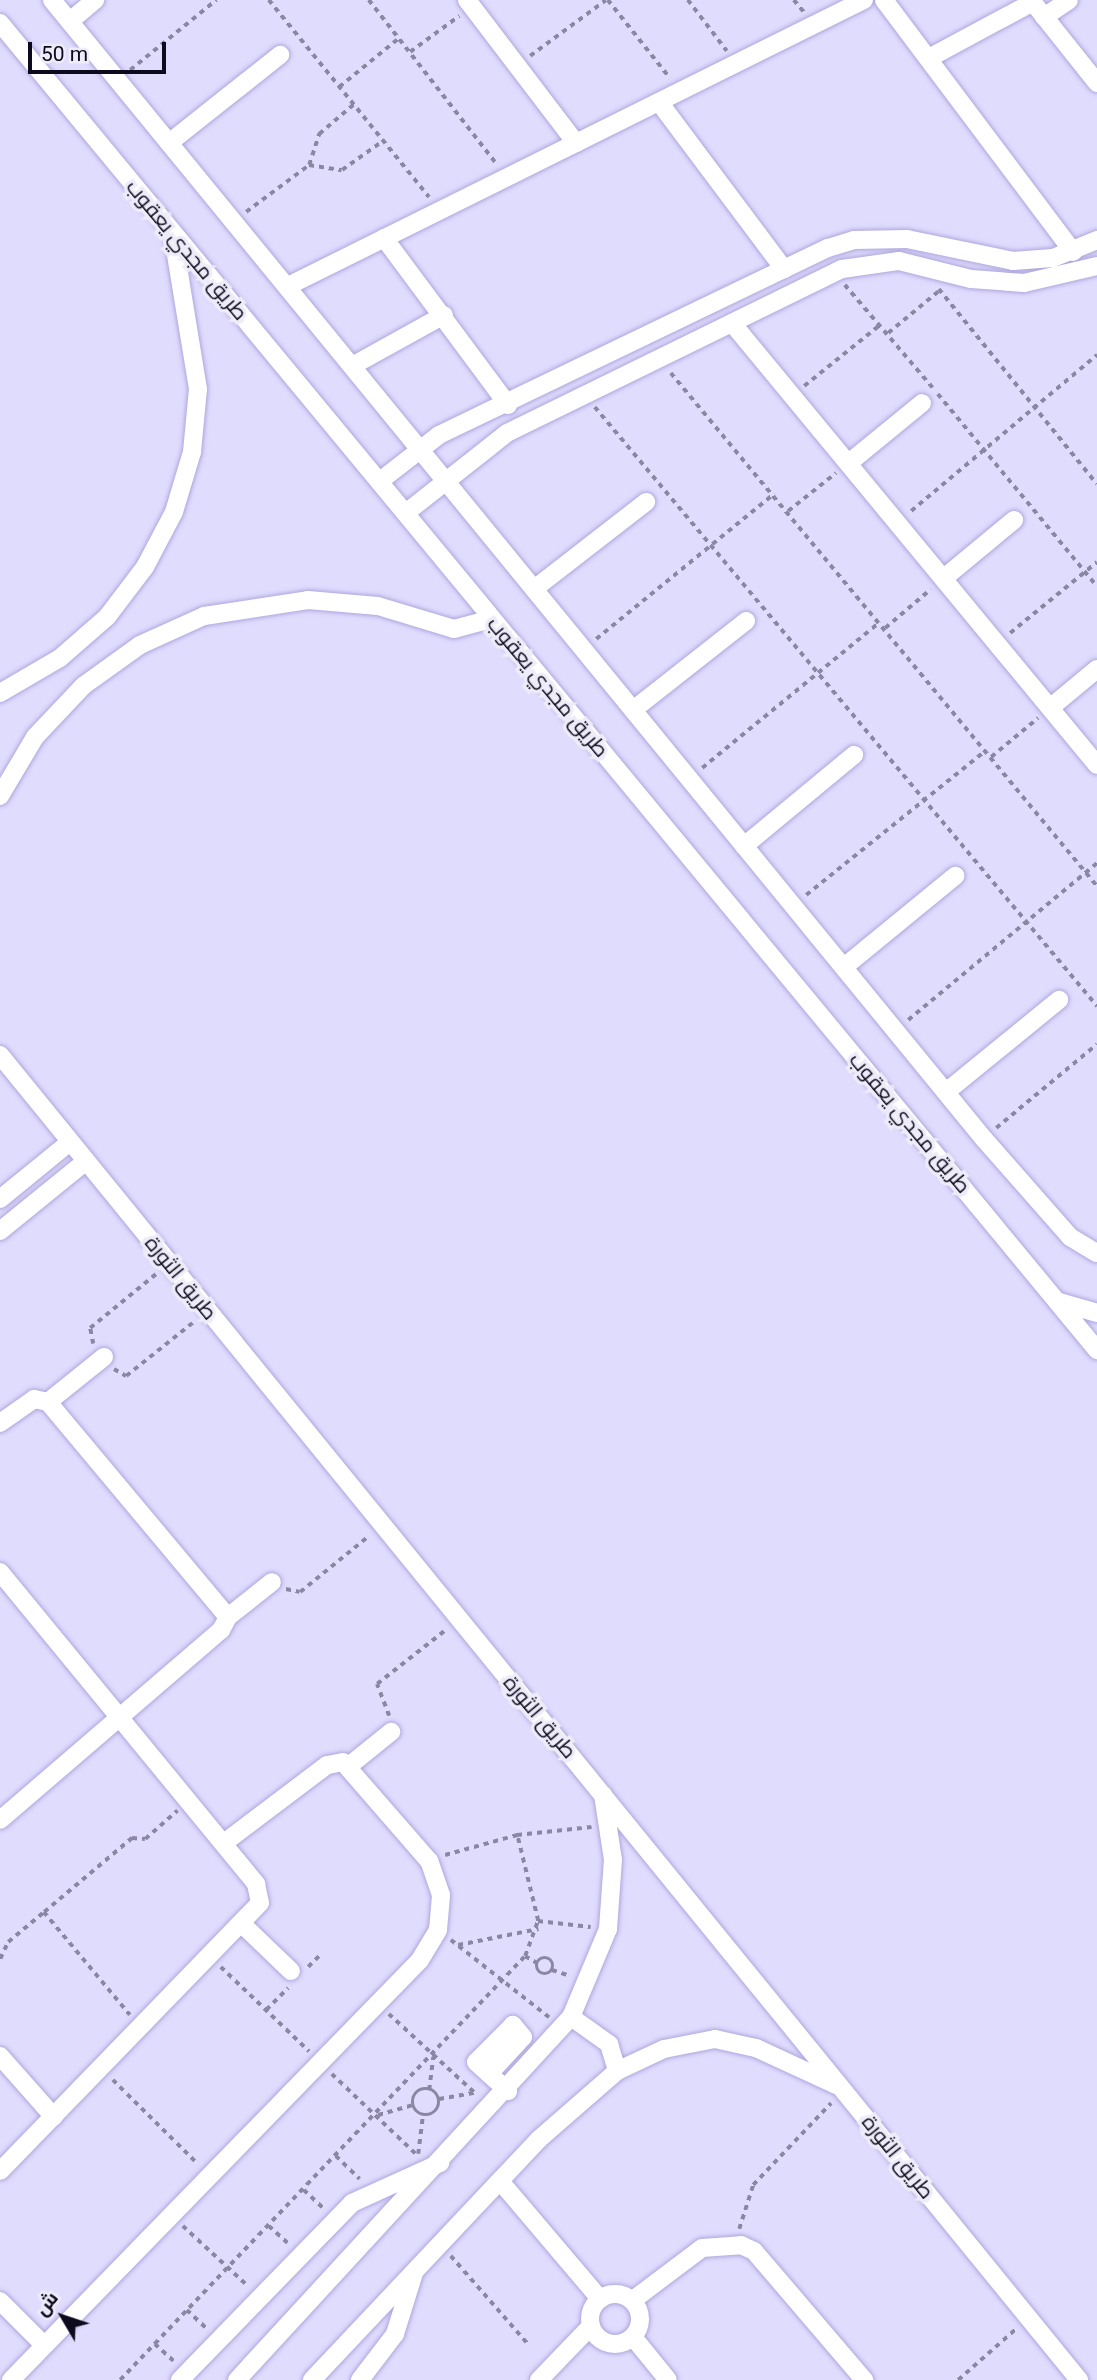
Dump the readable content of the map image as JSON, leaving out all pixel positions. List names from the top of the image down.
{
  "streets": {
    "street": ["طريق مجدي يعقوب", "طريق الثورة"]
  },
  "scale_bar": "50 m",
  "north": "top left"
}
